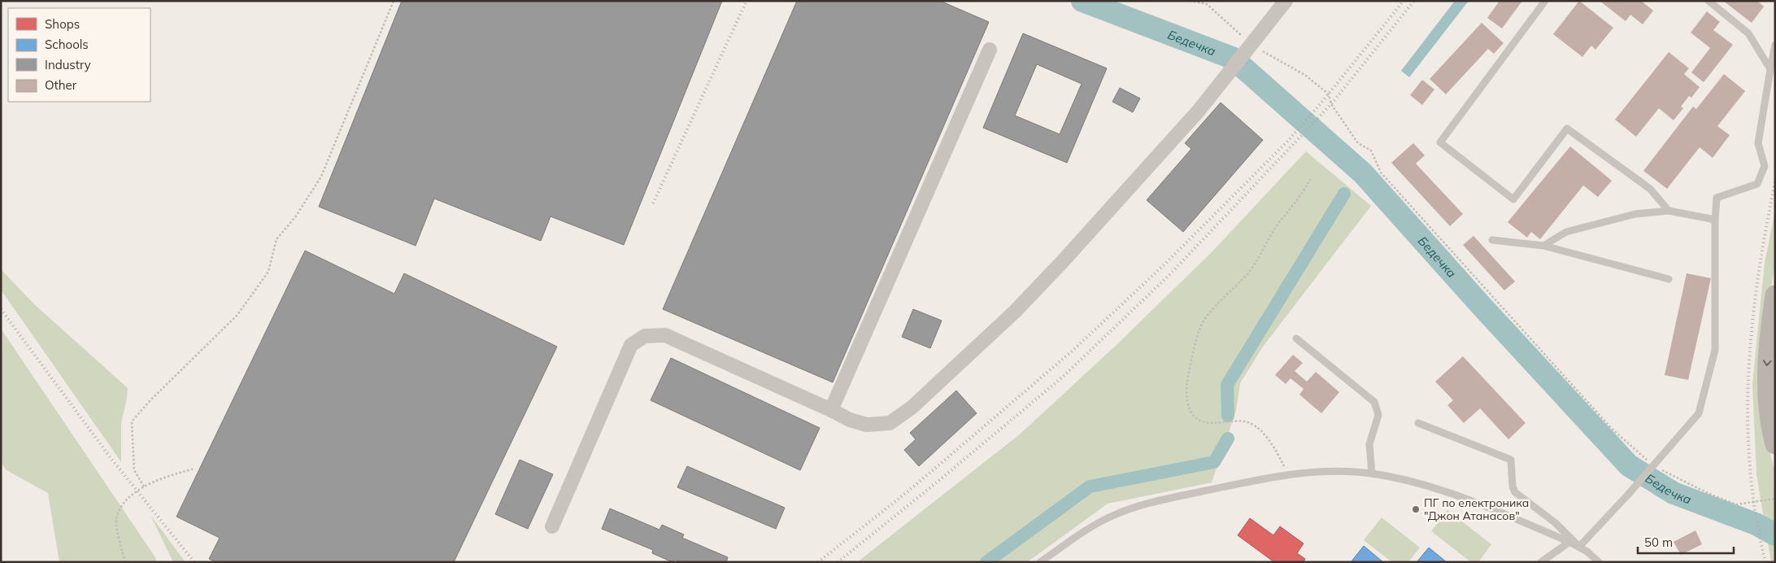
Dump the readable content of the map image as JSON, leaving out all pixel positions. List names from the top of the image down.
{
  "water": ["Бедечка"],
  "places": ["ПГ по електроника \"Джон Атанасов\""],
  "legend": [
    "Shops",
    "Schools",
    "Industry",
    "Other"
  ],
  "scale_bar": "50 m"
}
